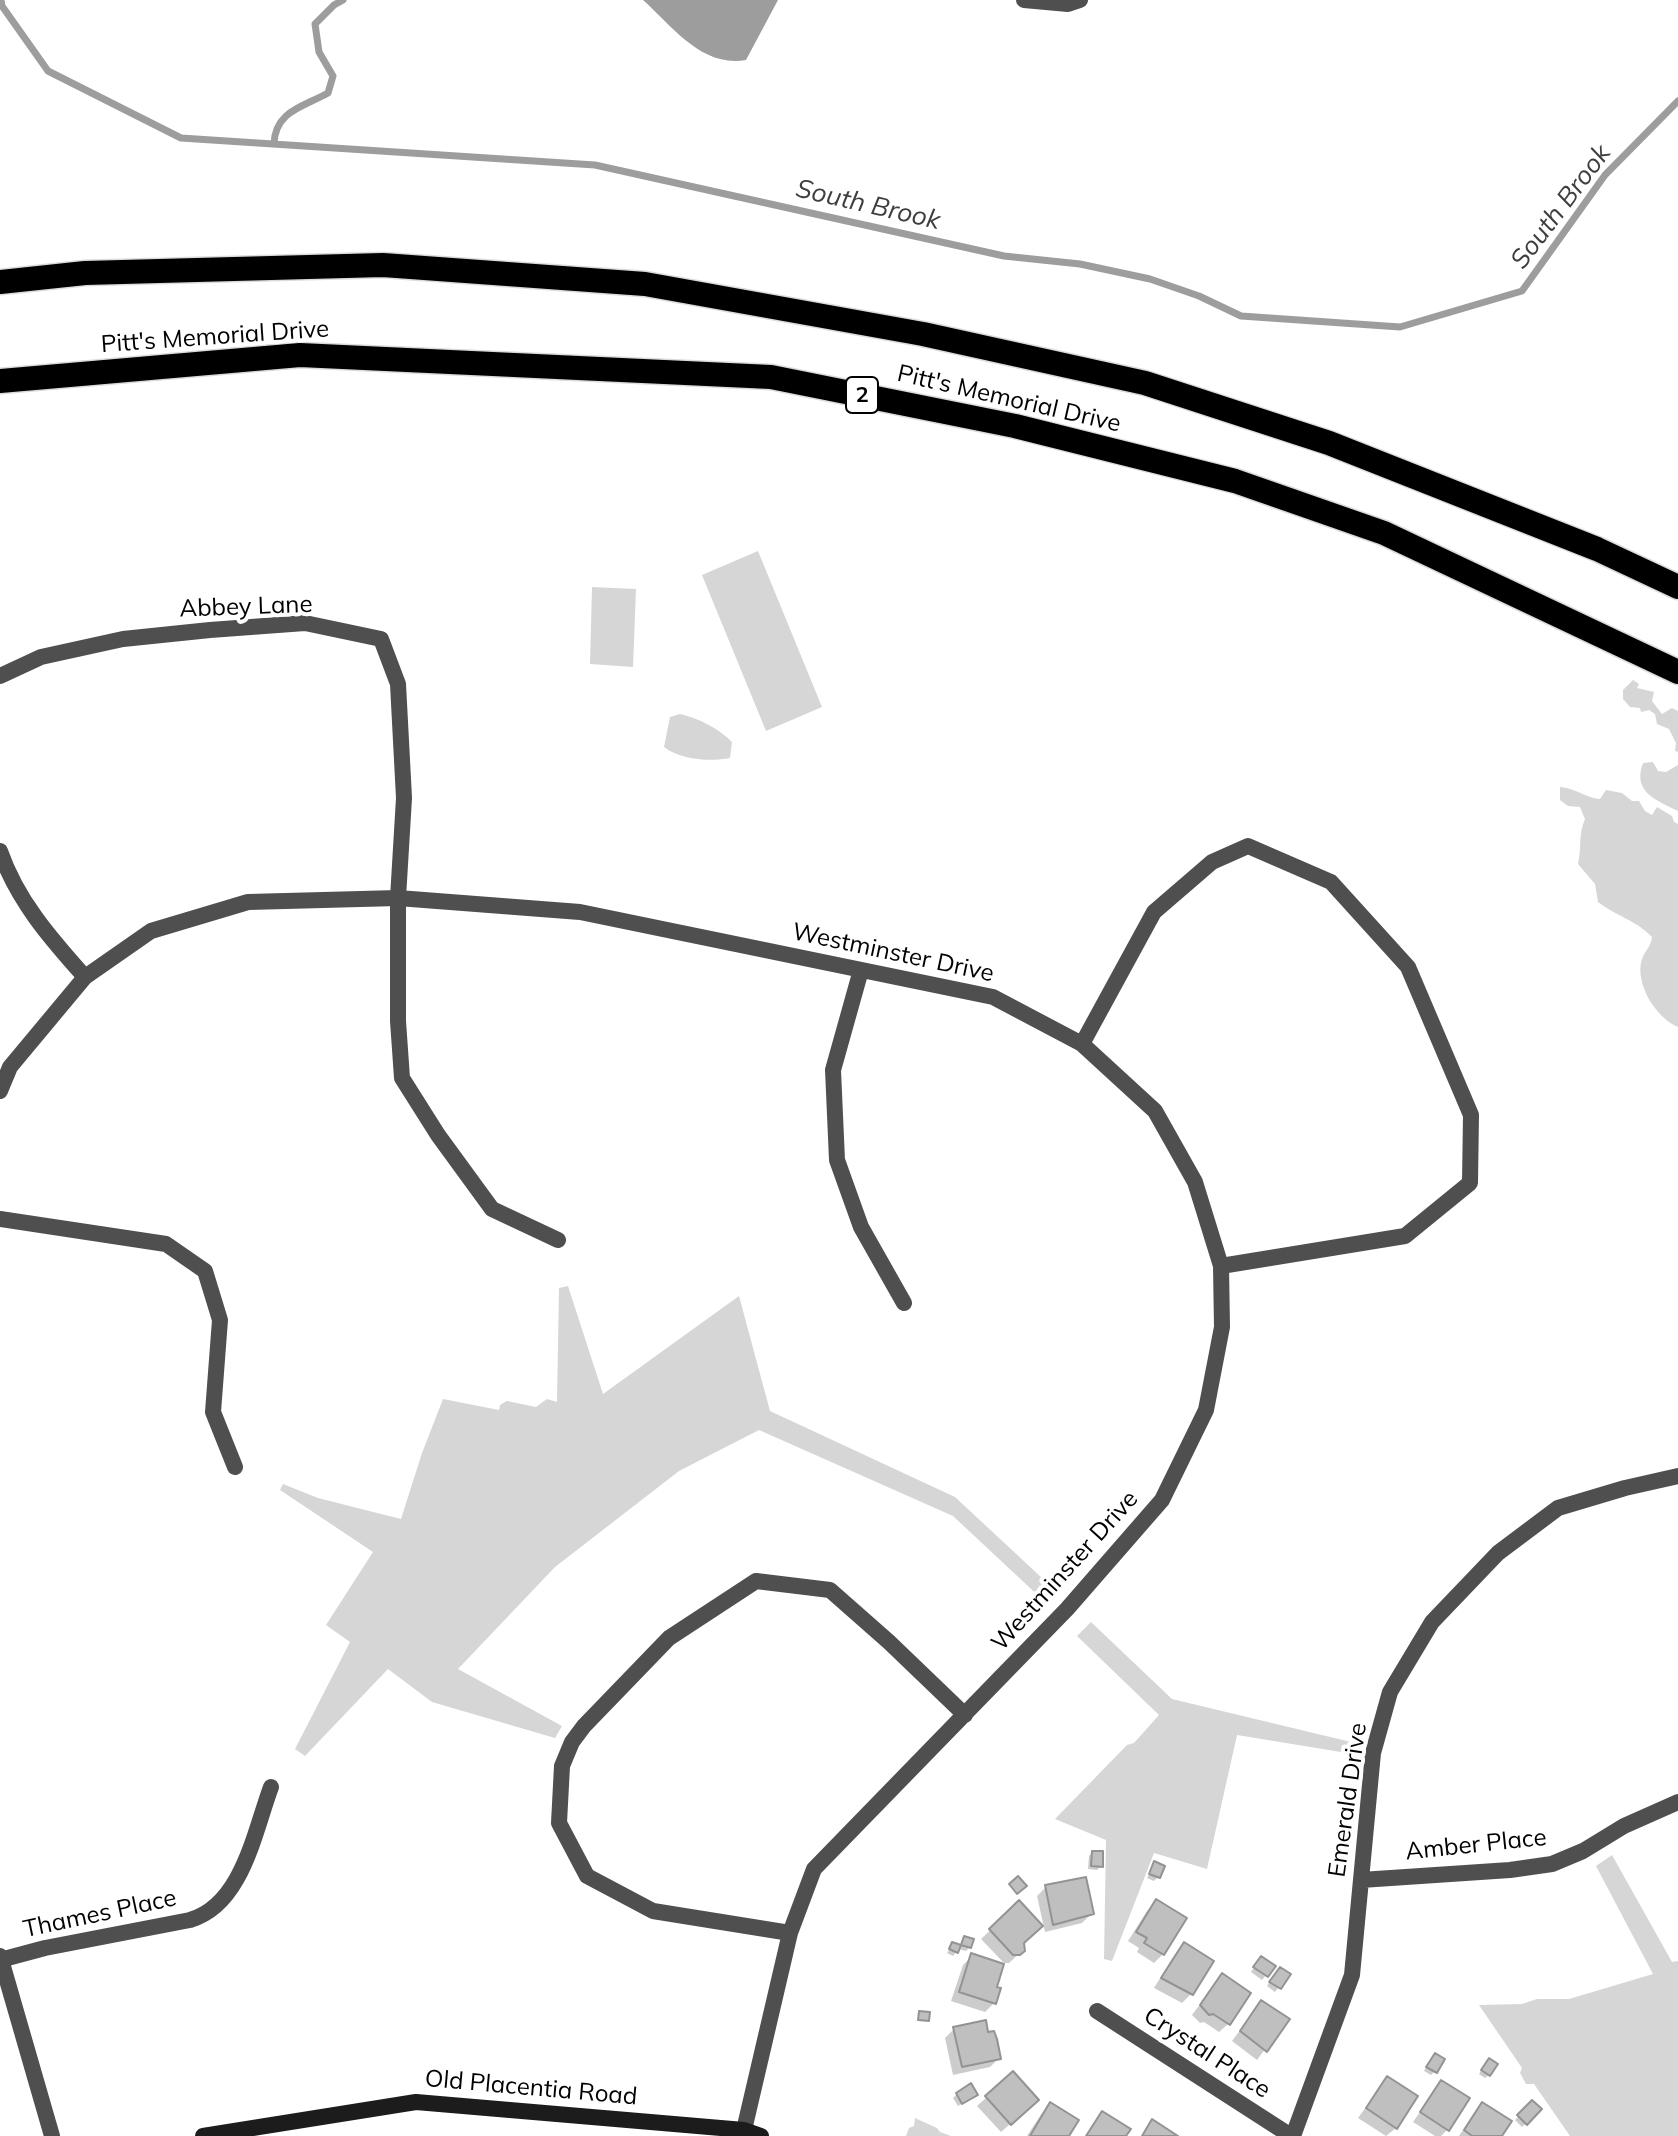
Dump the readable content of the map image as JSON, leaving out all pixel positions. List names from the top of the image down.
{
  "streets": {
    "highway": ["Pitt's Memorial Drive", "2"],
    "main road": ["Old Placentia Road"],
    "street": [
      "Abbey Lane",
      "Westminster Drive",
      "Emerald Drive",
      "Amber Place",
      "Thames Place",
      "Crystal Place"
    ]
  },
  "crossings": [
    ["Abbey Lane", "Westminster Drive"],
    ["Westminster Drive", "Old Placentia Road"],
    ["Emerald Drive", "Amber Place"],
    ["Emerald Drive", "Crystal Place"]
  ],
  "water": ["South Brook"]
}
